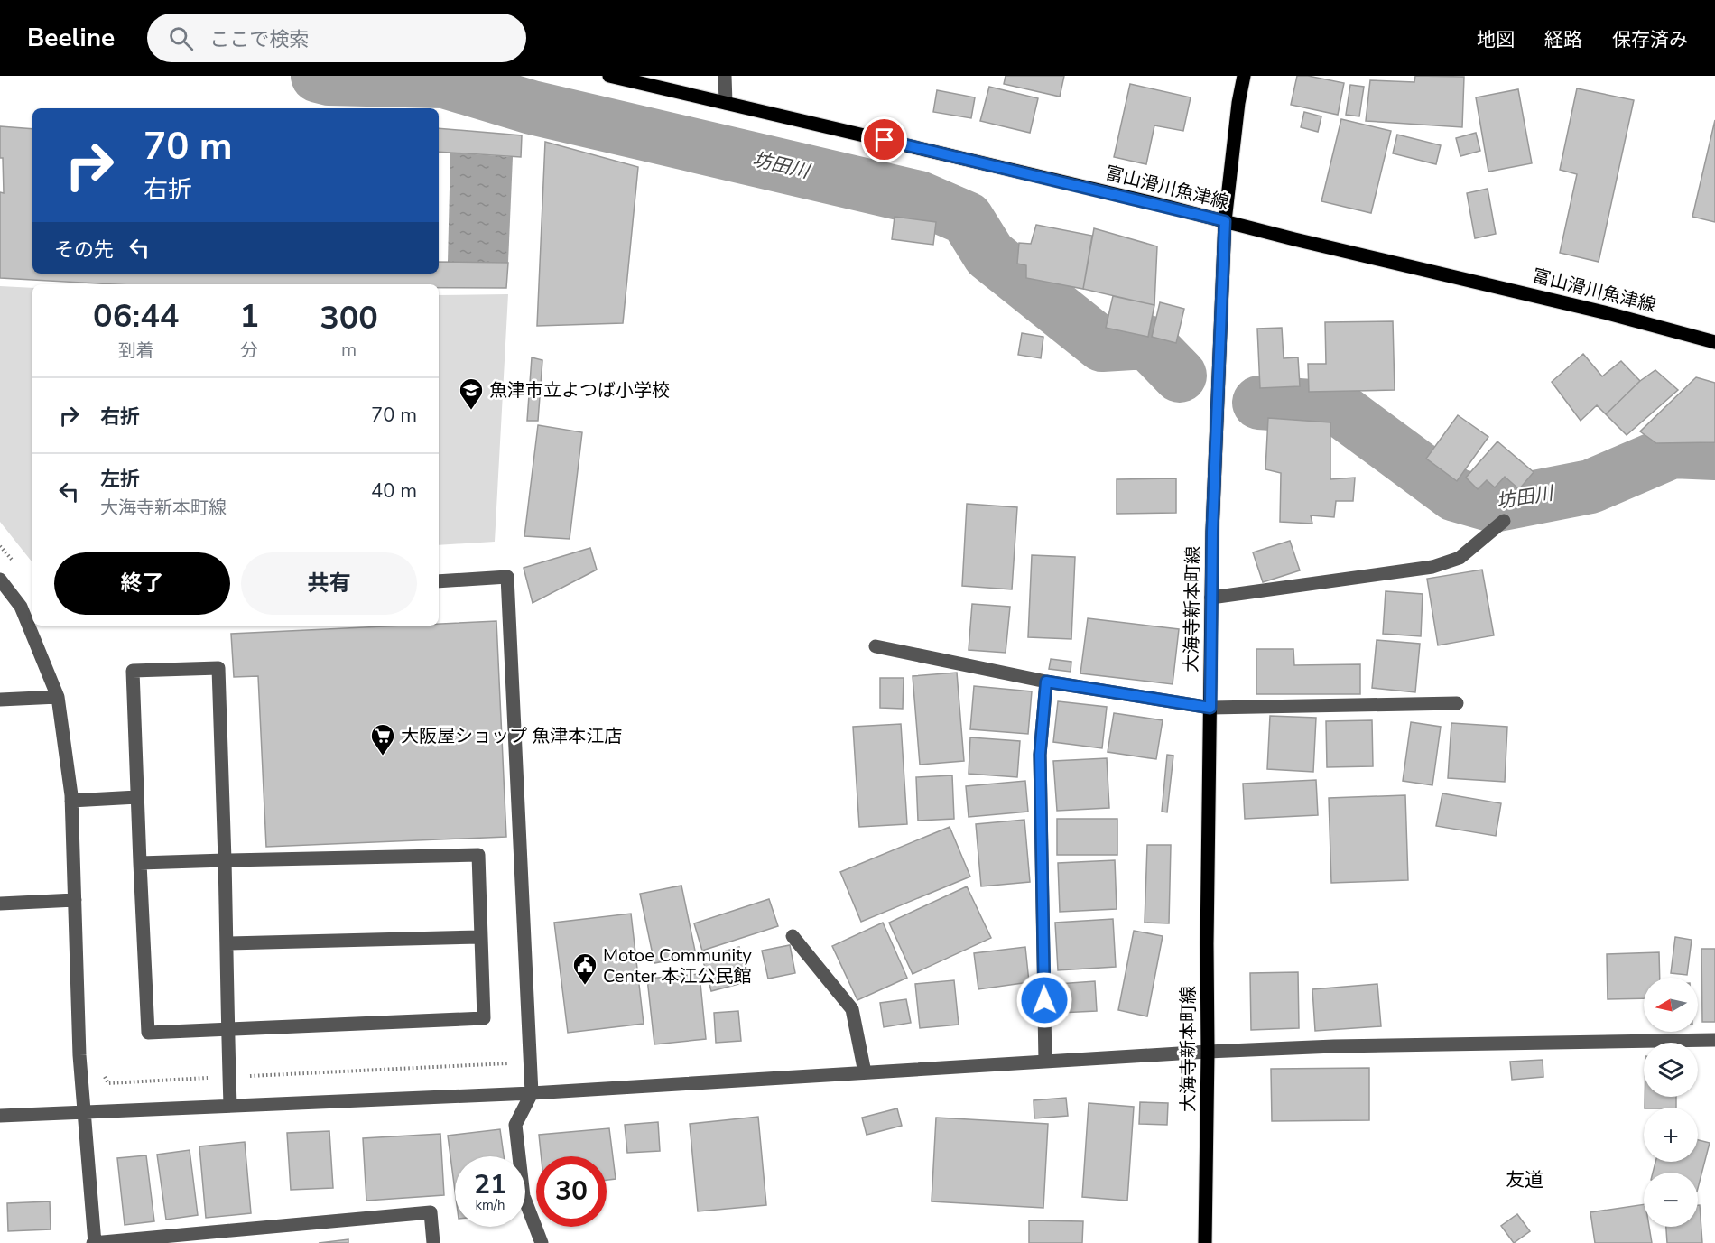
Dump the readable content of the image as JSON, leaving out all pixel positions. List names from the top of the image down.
{
  "streets": {
    "main road": ["富山滑川魚津線", "大海寺新本町線"]
  },
  "crossings": [
    ["富山滑川魚津線", "大海寺新本町線"]
  ],
  "districts": ["友道"],
  "water": ["坊田川"],
  "places": {
    "school or university": ["魚津市立よつば小学校"],
    "supermarket": ["大阪屋ショップ 魚津本江店"],
    "public building": ["Motoe Community Center 本江公民館"]
  },
  "north": "left",
  "page": {
    "header": "Beeline",
    "search": "ここで検索",
    "nav": ["地図", "経路", "保存済み"],
    "turn": ["70 m", "右折"],
    "then": "その先",
    "eta": [
      "06:44",
      "到着",
      "1",
      "分",
      "300",
      "m"
    ],
    "list": [
      {
        "name": "右折",
        "value": "70 m"
      },
      {
        "name": "左折",
        "note": "大海寺新本町線",
        "value": "40 m"
      }
    ],
    "buttons": ["終了", "共有"],
    "map_buttons": ["+", "−"],
    "speed": "21 km/h",
    "limit": "30"
  }
}
